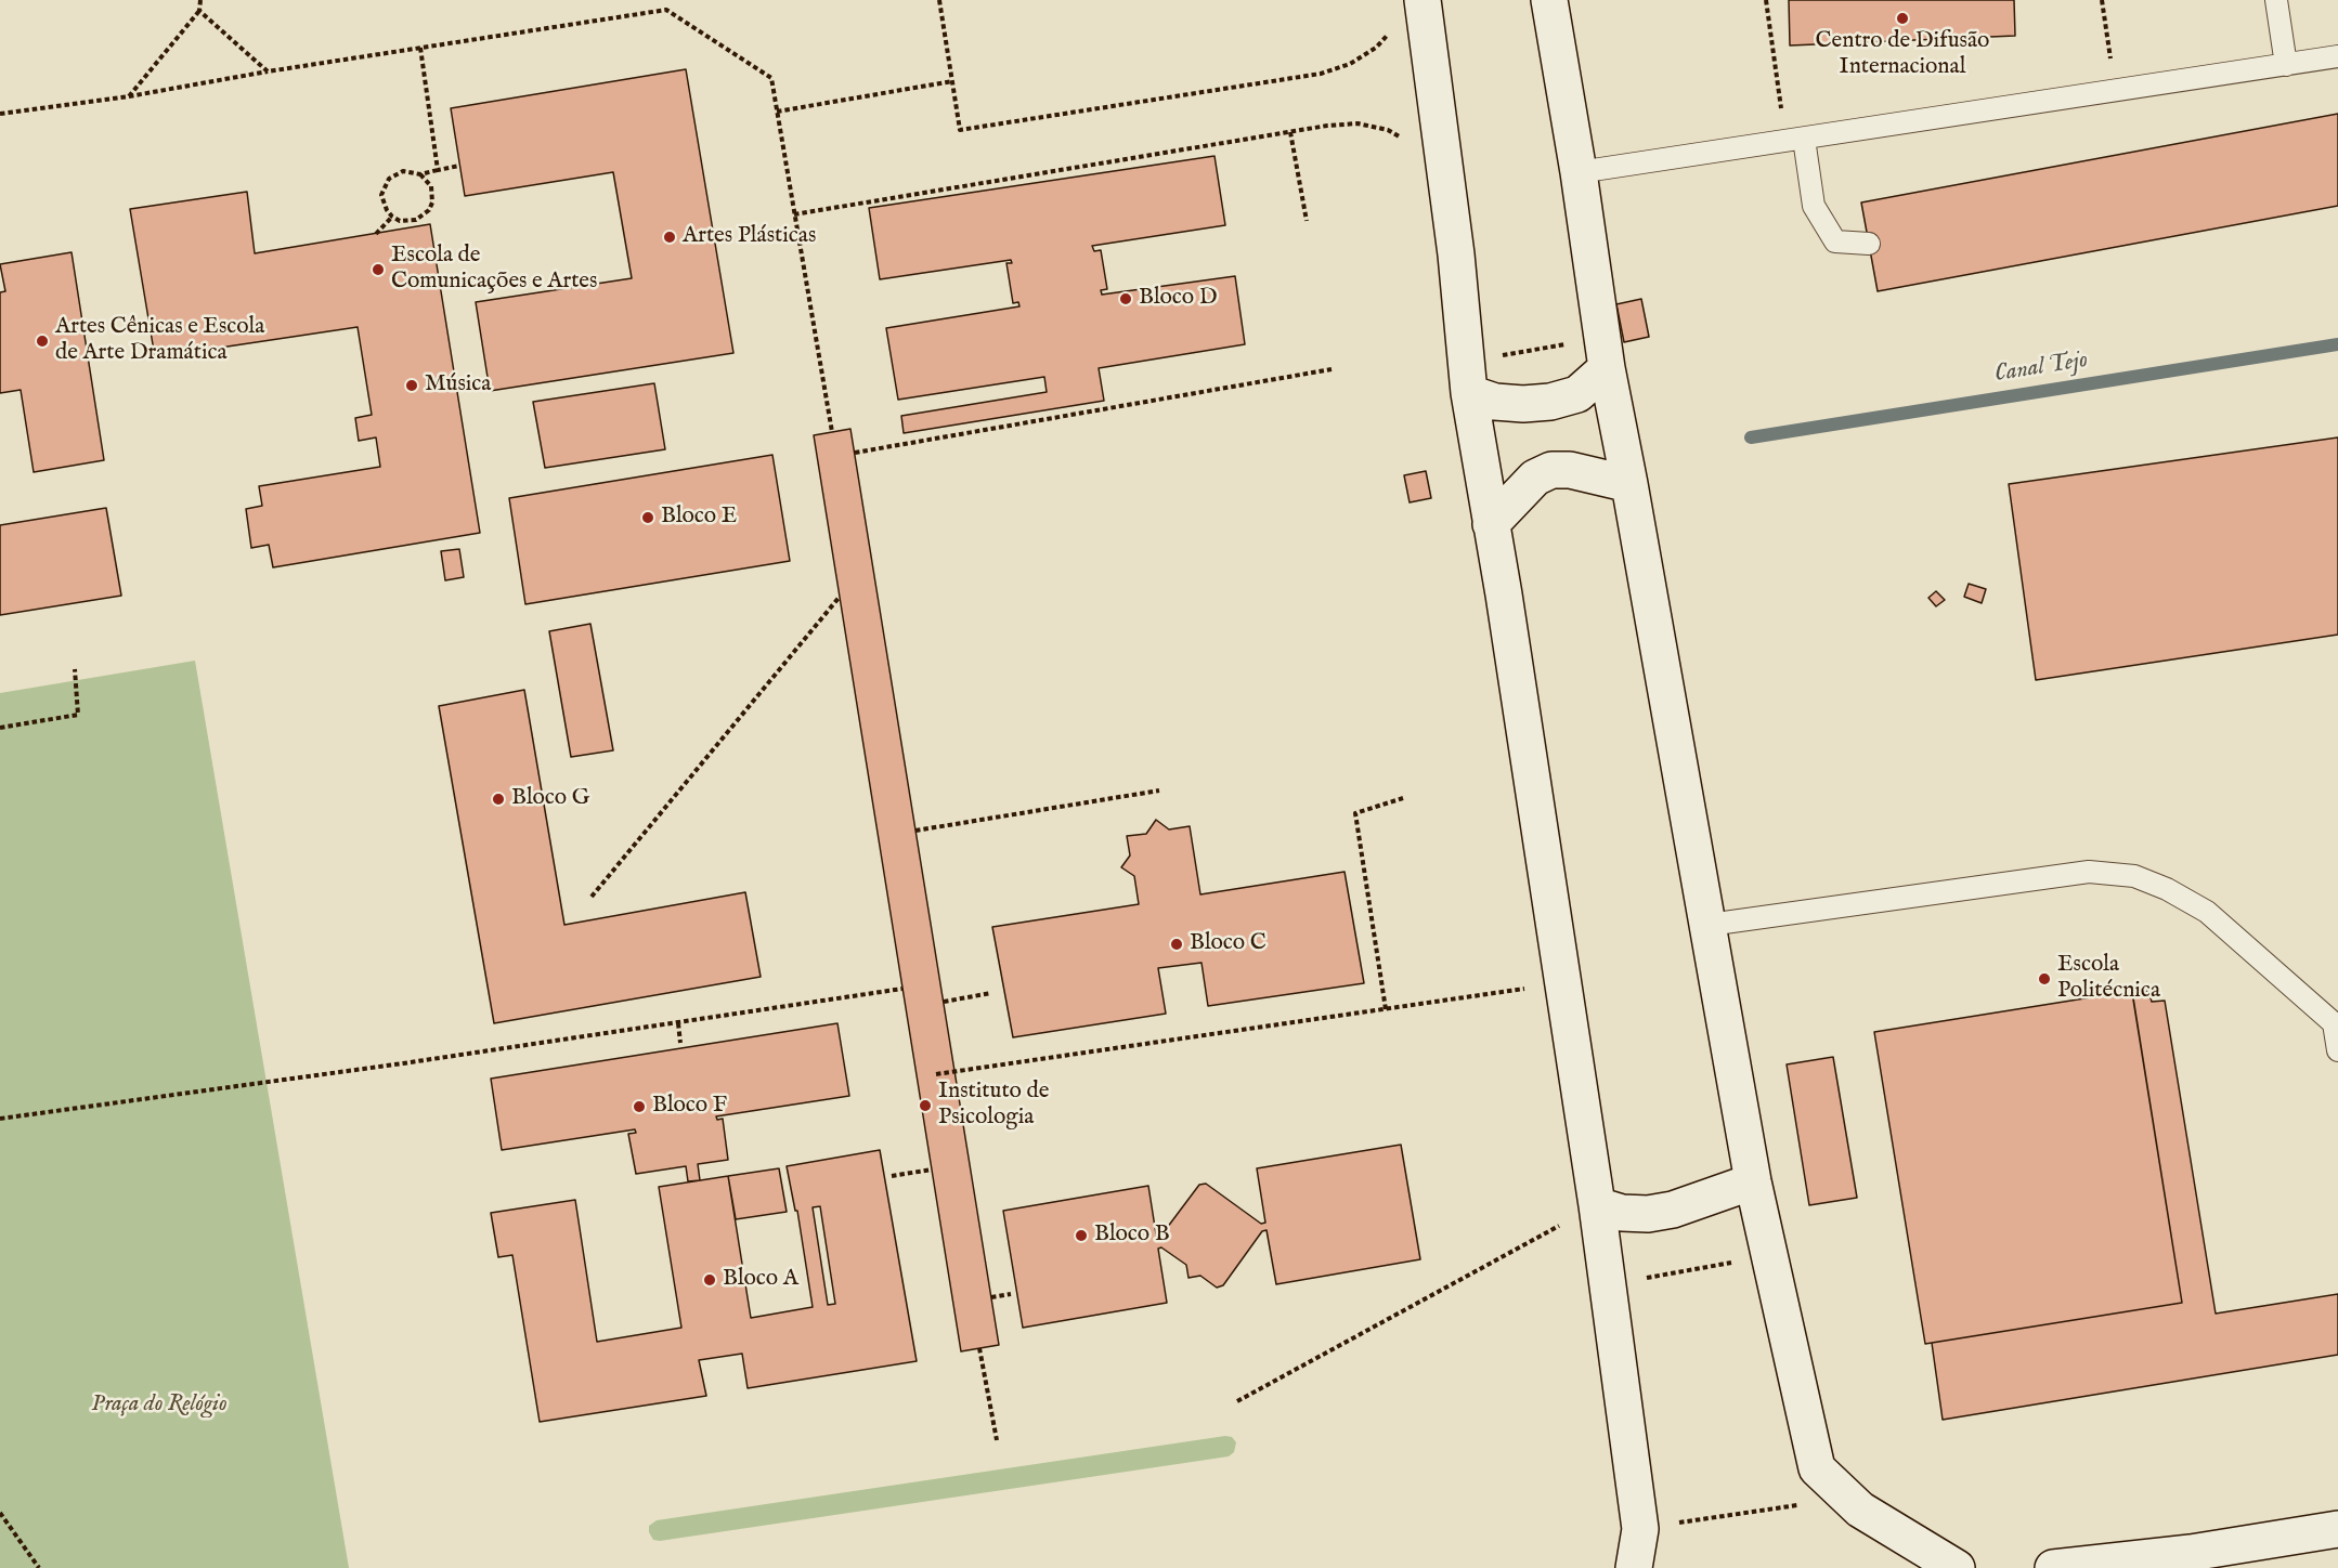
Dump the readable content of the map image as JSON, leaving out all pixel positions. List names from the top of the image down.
{
  "water": ["Canal Tejo"],
  "parks": ["Praça do Relógio"],
  "places": [
    "Centro de Difusão Internacional",
    "Artes Plásticas",
    "Escola de Comunicações e Artes",
    "Bloco D",
    "Artes Cênicas e Escola de Arte Dramática",
    "Música",
    "Bloco E",
    "Bloco G",
    "Bloco C",
    "Escola Politécnica",
    "Instituto de Psicologia",
    "Bloco F",
    "Bloco B",
    "Bloco A"
  ]
}
